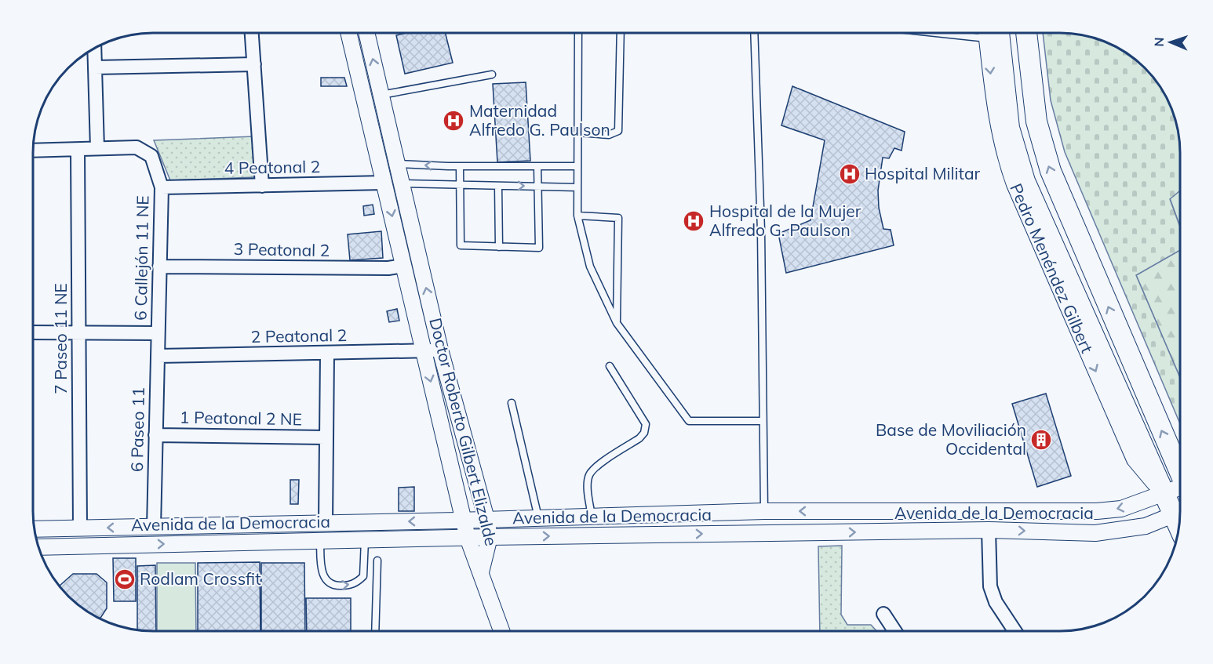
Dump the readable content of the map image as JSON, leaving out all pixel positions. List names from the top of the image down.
{
  "streets": {
    "main road": ["Pedro Menéndez Gilbert"],
    "street": [
      "4 Peatonal 2",
      "3 Peatonal 2",
      "6 Callejón 11 NE",
      "2 Peatonal 2",
      "7 Paseo 11 NE",
      "1 Peatonal 2 NE",
      "6 Paseo 11",
      "Doctor Roberto Gilbert Elizalde",
      "Avenida de la Democracia"
    ]
  },
  "crossings": [
    ["4 Peatonal 2", "6 Callejón 11 NE"],
    ["4 Peatonal 2", "Doctor Roberto Gilbert Elizalde"],
    ["3 Peatonal 2", "6 Callejón 11 NE"],
    ["3 Peatonal 2", "Doctor Roberto Gilbert Elizalde"],
    ["6 Callejón 11 NE", "6 Paseo 11"],
    ["Pedro Menéndez Gilbert", "Avenida de la Democracia"],
    ["2 Peatonal 2", "6 Paseo 11"],
    ["2 Peatonal 2", "Doctor Roberto Gilbert Elizalde"],
    ["7 Paseo 11 NE", "Avenida de la Democracia"],
    ["1 Peatonal 2 NE", "6 Paseo 11"],
    ["6 Paseo 11", "Avenida de la Democracia"],
    ["Doctor Roberto Gilbert Elizalde", "Avenida de la Democracia"]
  ],
  "places": {
    "hospital": ["Maternidad Alfredo G. Paulson", "Hospital Militar", "Hospital de la Mujer Alfredo G. Paulson"],
    "building": ["Base de Moviliación Occidental"],
    "sports": ["Rodlam Crossfit"]
  },
  "north": "left"
}
